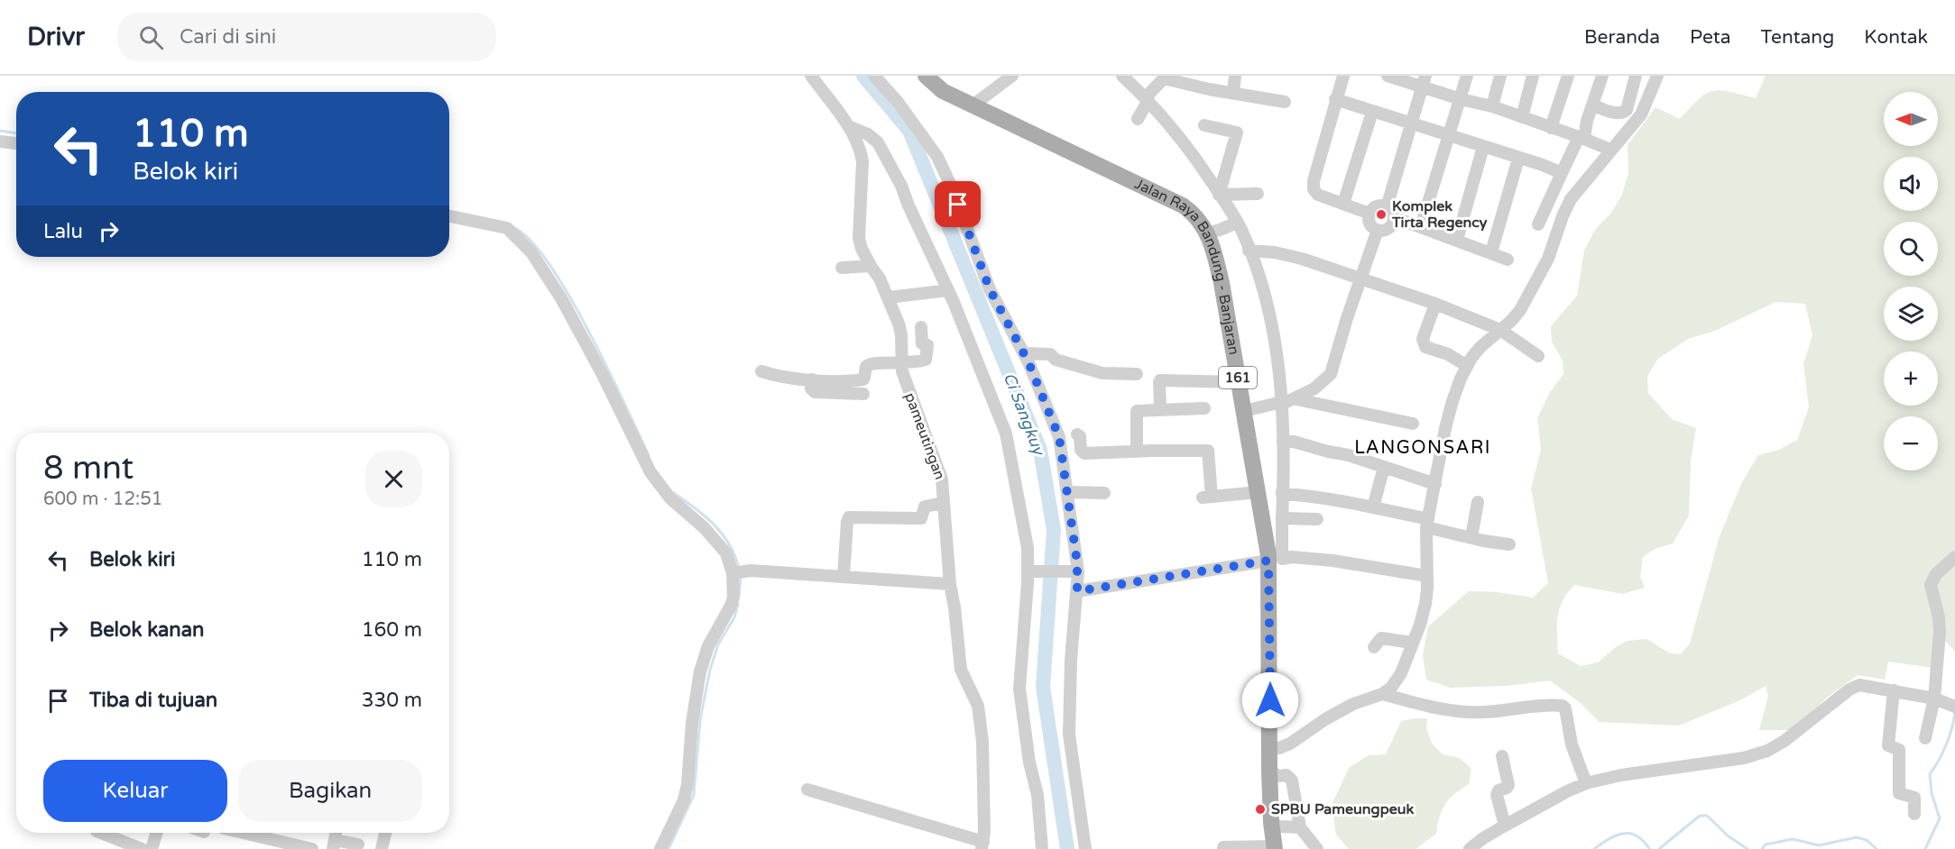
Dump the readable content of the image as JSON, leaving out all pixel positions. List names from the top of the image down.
{
  "streets": {
    "main road": ["Jalan Raya Bandung - Banjaran", "161"],
    "street": ["pameutingan"]
  },
  "districts": ["LANGONSARI"],
  "water": ["Ci Sangkuy"],
  "places": ["Komplek Tirta Regency", "SPBU Pameungpeuk"],
  "north": "left",
  "page": {
    "header": "Drivr",
    "search": "Cari di sini",
    "nav": [
      "Beranda",
      "Peta",
      "Tentang",
      "Kontak"
    ],
    "map_buttons": ["+", "−"],
    "turn": ["110 m", "Belok kiri"],
    "then": "Lalu",
    "heading": ["8 mnt", "600 m · 12:51"],
    "list": [
      {
        "name": "Belok kiri",
        "value": "110 m"
      },
      {
        "name": "Belok kanan",
        "value": "160 m"
      },
      {
        "name": "Tiba di tujuan",
        "value": "330 m"
      }
    ],
    "buttons": ["Keluar", "Bagikan"]
  }
}
